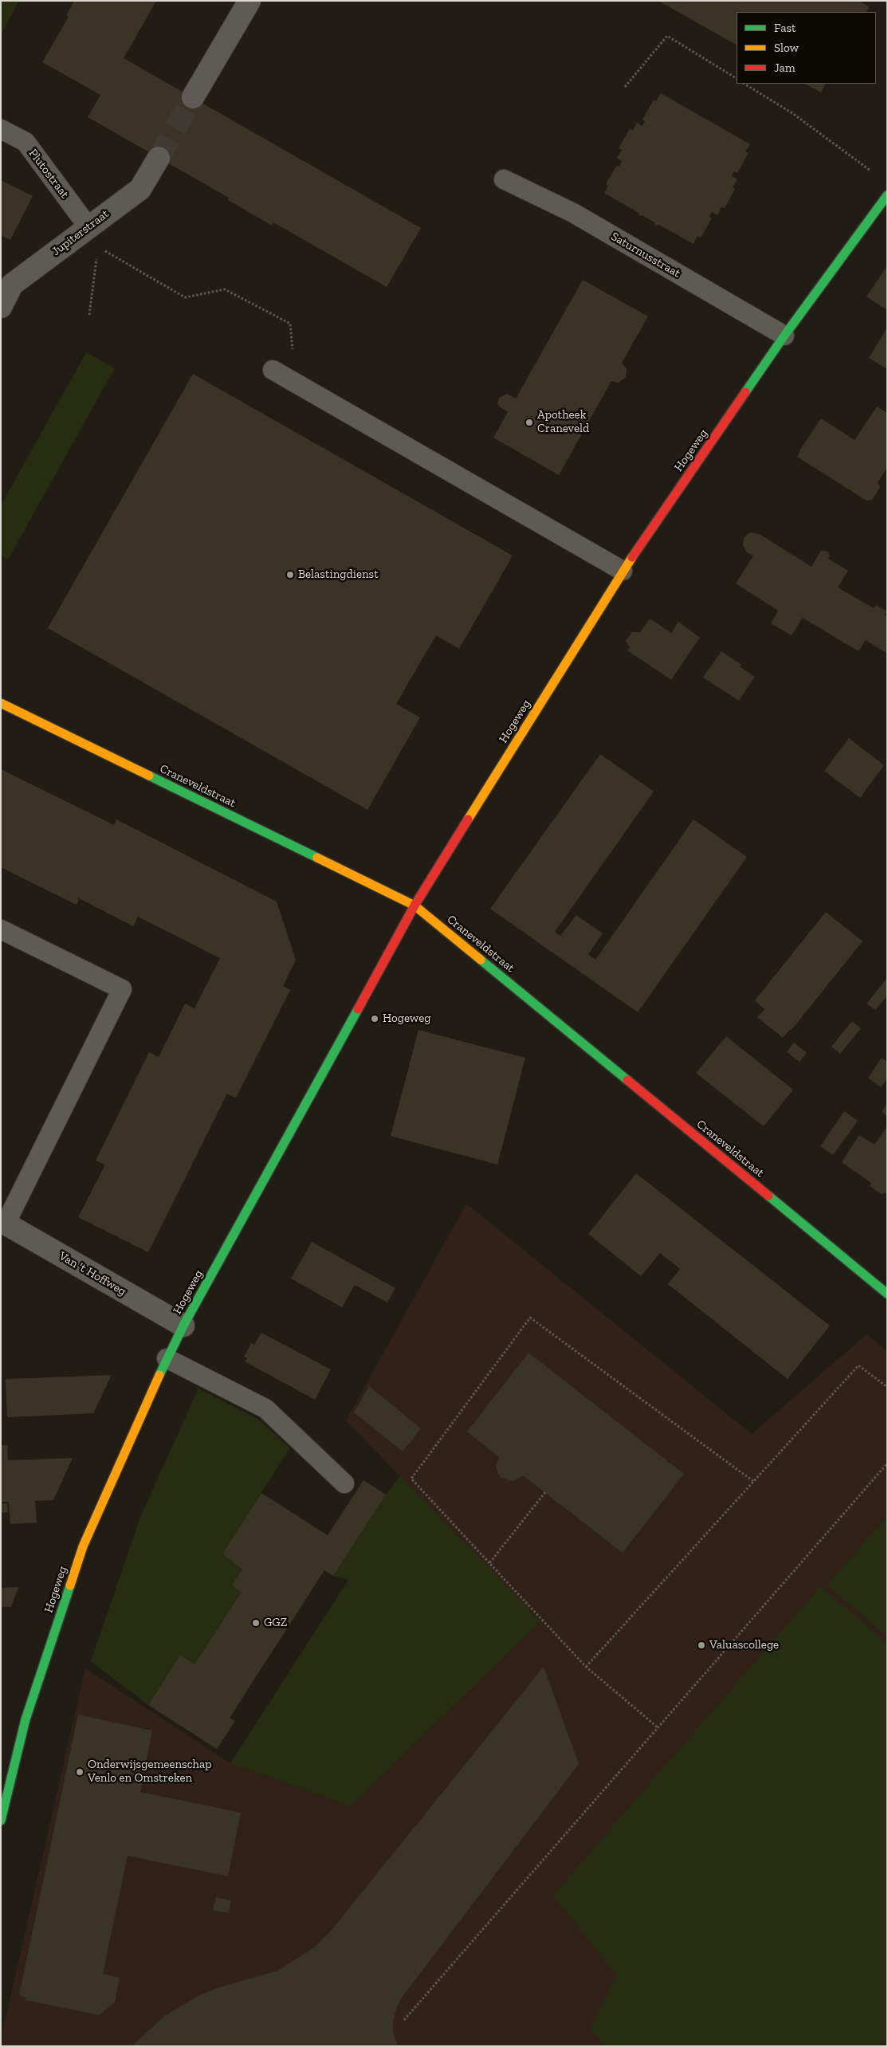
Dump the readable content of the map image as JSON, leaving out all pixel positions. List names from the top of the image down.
{
  "streets": {
    "street": [
      "Jupiterstraat",
      "Hogeweg",
      "Craneveldstraat",
      "Van 't Hoffweg"
    ],
    "lane": ["Plutostraat", "Saturnusstraat"]
  },
  "crossings": [
    ["Plutostraat", "Jupiterstraat"],
    ["Saturnusstraat", "Hogeweg"],
    ["Hogeweg", "Craneveldstraat"],
    ["Hogeweg", "Van 't Hoffweg"]
  ],
  "places": [
    "Apotheek Craneveld",
    "Belastingdienst",
    "Hogeweg",
    "GGZ",
    "Valuascollege",
    "Onderwijsgemeenschap Venlo en Omstreken"
  ],
  "legend": ["Fast", "Slow", "Jam"]
}
